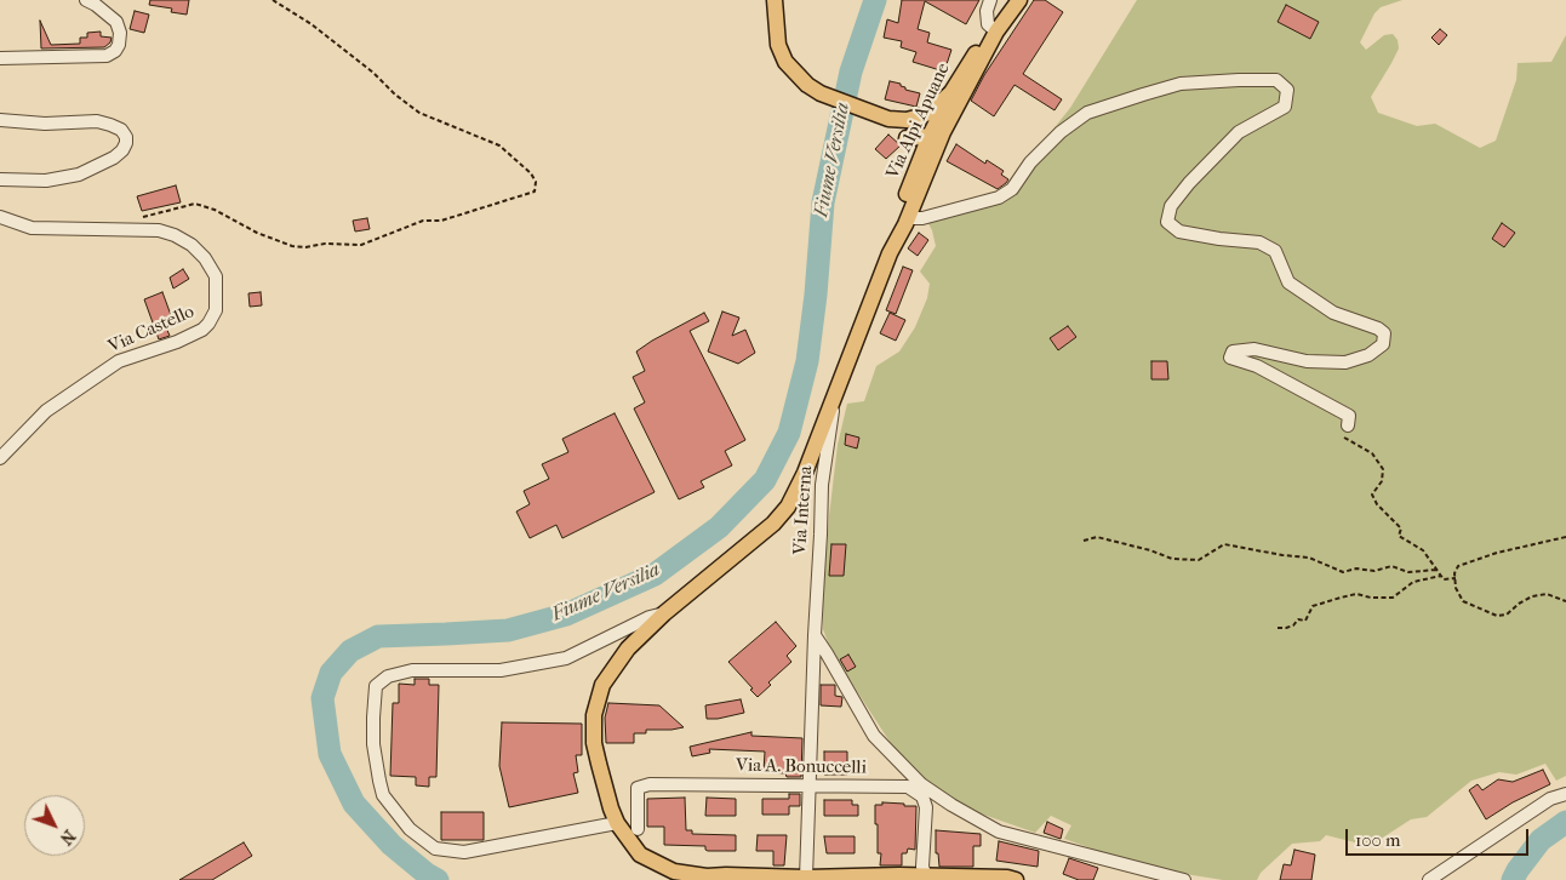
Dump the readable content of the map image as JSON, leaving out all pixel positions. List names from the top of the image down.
{
  "streets": {
    "main road": ["Via Alpi Apuane"],
    "street": ["Via Castello", "Via Interna", "Via A. Bonuccelli"]
  },
  "crossings": [
    ["Via Interna", "Via A. Bonuccelli"]
  ],
  "water": ["Fiume Versilia"],
  "scale_bar": "100 m",
  "north": "bottom right"
}
